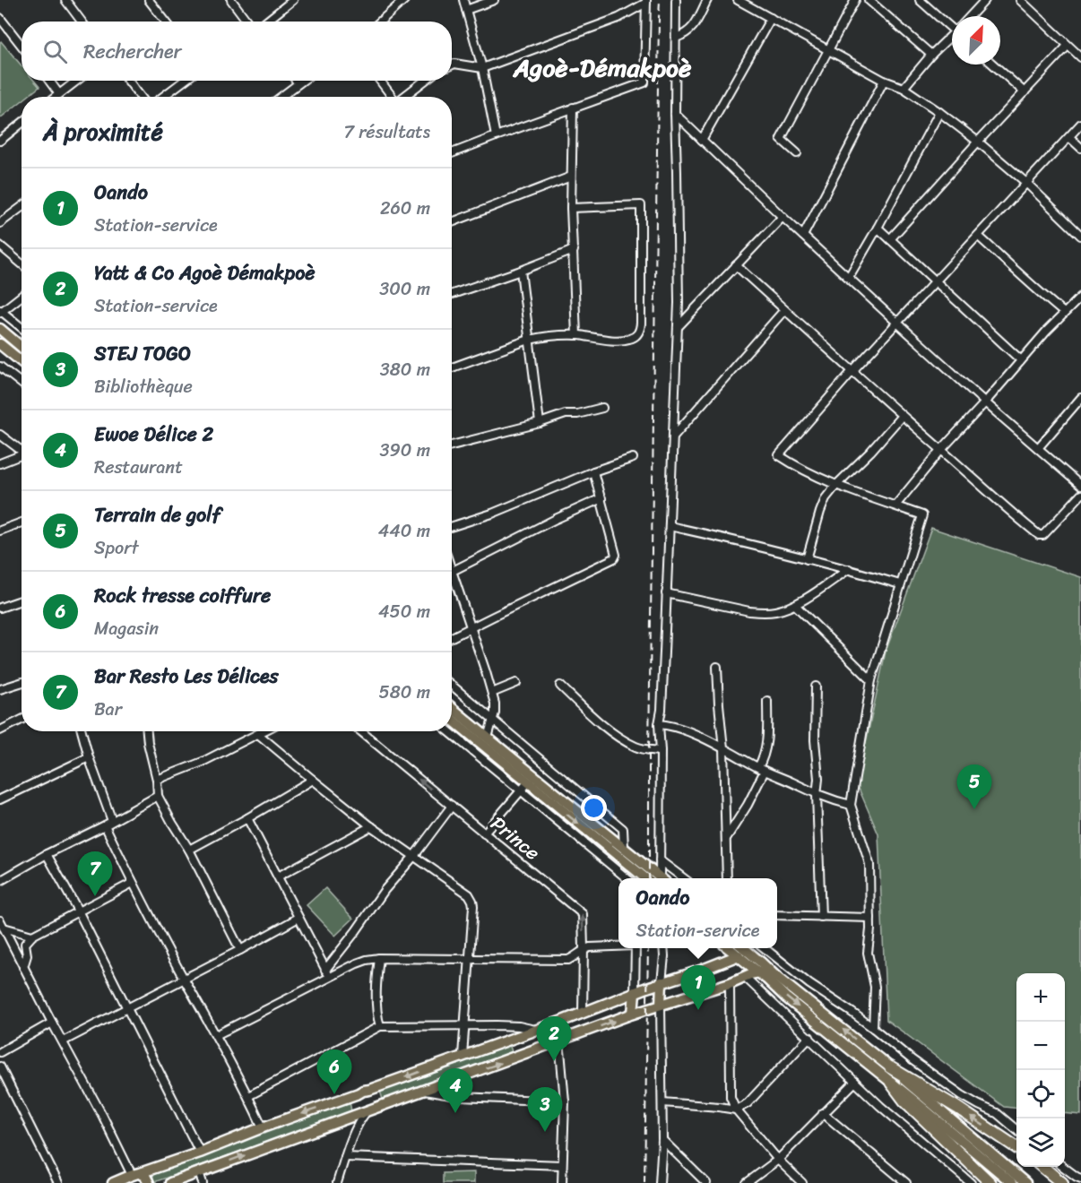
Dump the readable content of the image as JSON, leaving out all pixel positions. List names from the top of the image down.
{
  "streets": {
    "street": ["Prince"]
  },
  "districts": ["Agoè-Démakpoè"],
  "north": "top right",
  "page": {
    "search": "Rechercher",
    "heading": ["À proximité", "7 résultats"],
    "list": [
      {
        "mark": "1",
        "name": "Oando",
        "note": "Station-service",
        "value": "260 m"
      },
      {
        "mark": "2",
        "name": "Yatt & Co Agoè Démakpoè",
        "note": "Station-service",
        "value": "300 m"
      },
      {
        "mark": "3",
        "name": "STEJ TOGO",
        "note": "Bibliothèque",
        "value": "380 m"
      },
      {
        "mark": "4",
        "name": "Ewoe Délice 2",
        "note": "Restaurant",
        "value": "390 m"
      },
      {
        "mark": "5",
        "name": "Terrain de golf",
        "note": "Sport",
        "value": "440 m"
      },
      {
        "mark": "6",
        "name": "Rock tresse coiffure",
        "note": "Magasin",
        "value": "450 m"
      },
      {
        "mark": "7",
        "name": "Bar Resto Les Délices",
        "note": "Bar",
        "value": "580 m"
      }
    ],
    "pins": [
      "5",
      "7",
      "1",
      "2",
      "6",
      "4",
      "3"
    ],
    "popup": ["Oando", "Station-service"],
    "map_buttons": ["+", "−"]
  }
}
